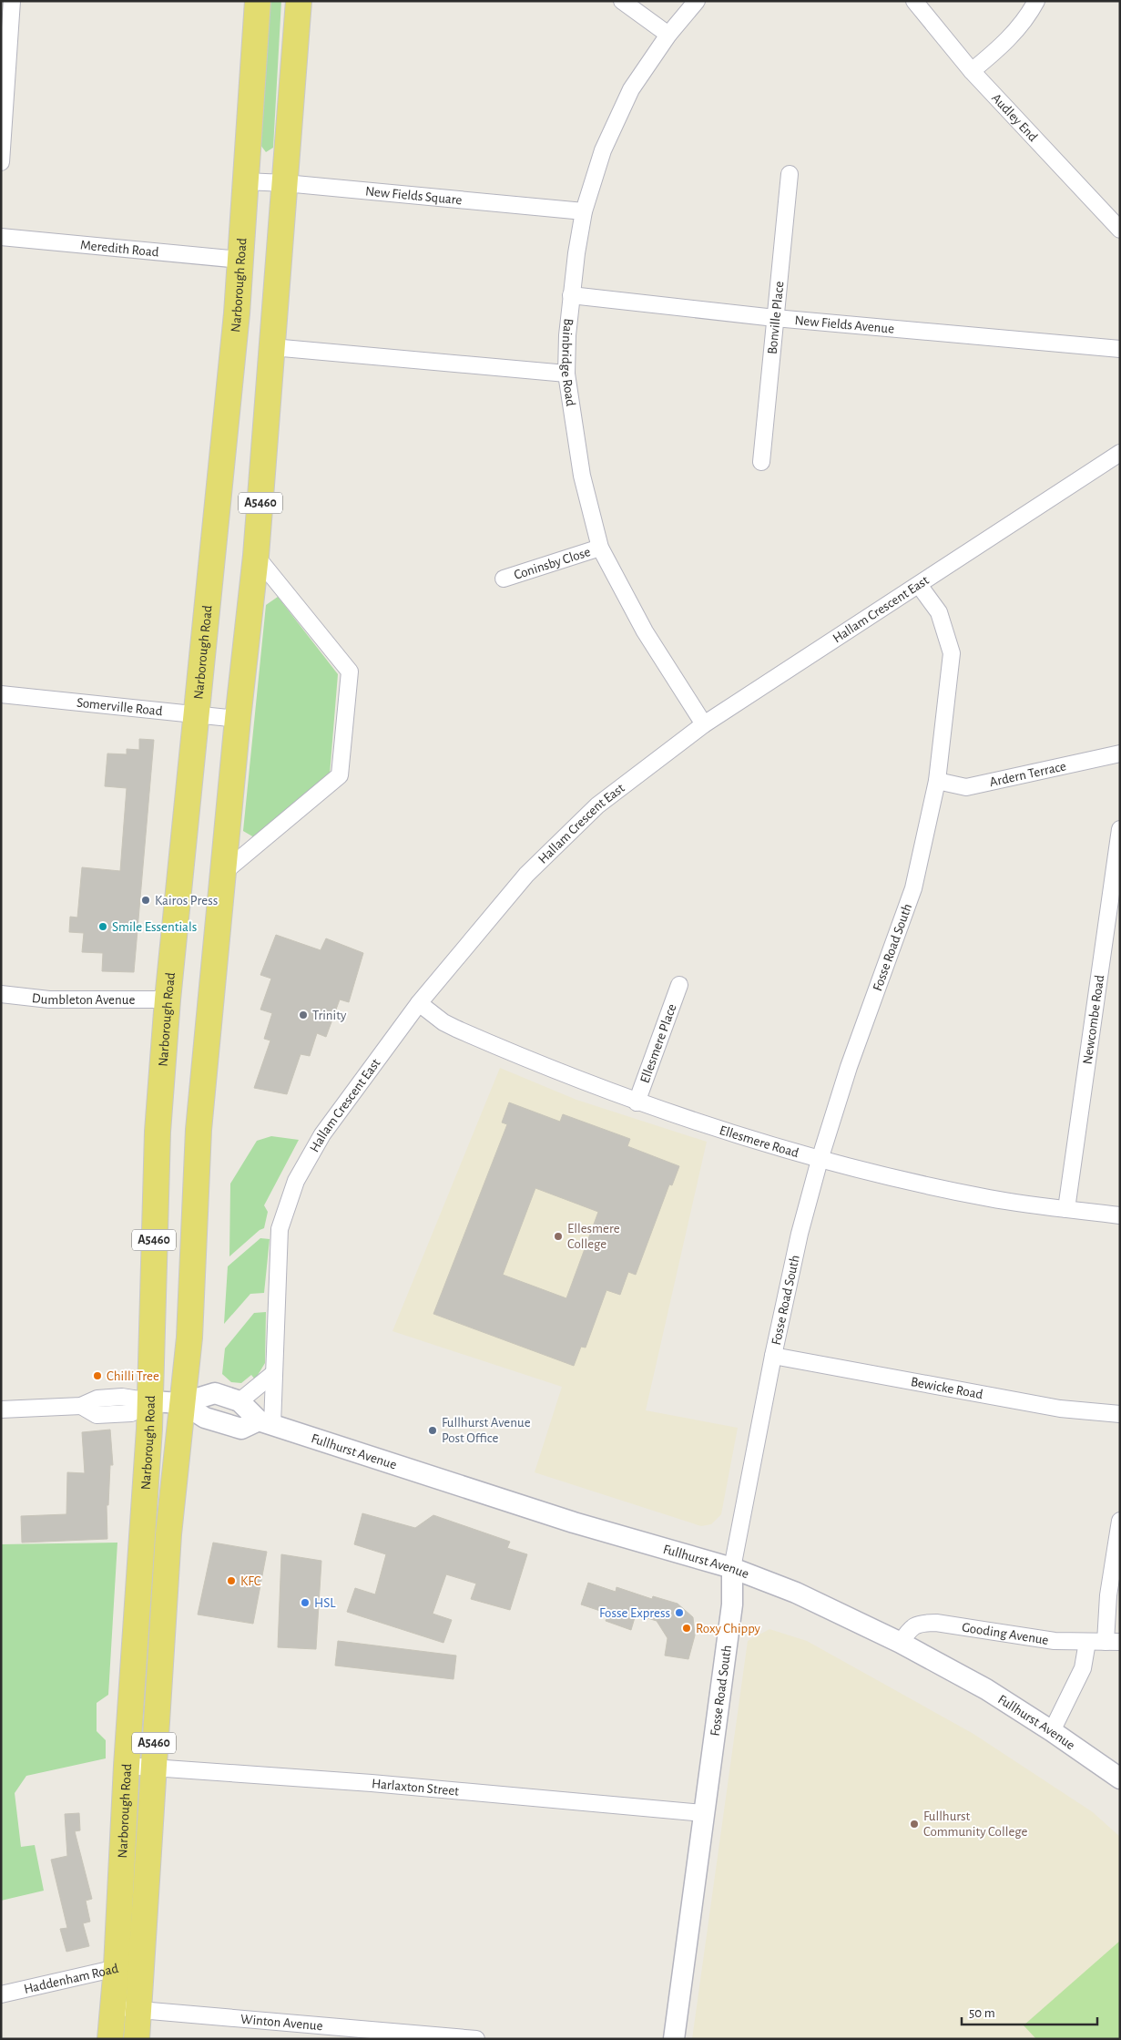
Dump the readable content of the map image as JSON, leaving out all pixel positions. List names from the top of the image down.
{
  "streets": {
    "main road": ["Narborough Road", "A5460"],
    "street": [
      "Audley End",
      "New Fields Square",
      "Meredith Road",
      "Bonville Place",
      "New Fields Avenue",
      "Bainbridge Road",
      "Coninsby Close",
      "Hallam Crescent East",
      "Somerville Road",
      "Ardern Terrace",
      "Fosse Road South",
      "Dumbleton Avenue",
      "Newcombe Road",
      "Ellesmere Place",
      "Ellesmere Road",
      "Bewicke Road",
      "Fullhurst Avenue",
      "Gooding Avenue",
      "Harlaxton Street",
      "Haddenham Road",
      "Winton Avenue"
    ]
  },
  "crossings": [
    ["New Fields Square", "Narborough Road"],
    ["New Fields Square", "Bainbridge Road"],
    ["Meredith Road", "Narborough Road"],
    ["Narborough Road", "Somerville Road"],
    ["Narborough Road", "Dumbleton Avenue"],
    ["Narborough Road", "Fullhurst Avenue"],
    ["Narborough Road", "Harlaxton Street"],
    ["Narborough Road", "Haddenham Road"],
    ["Narborough Road", "Winton Avenue"],
    ["Bonville Place", "New Fields Avenue"],
    ["New Fields Avenue", "Bainbridge Road"],
    ["Bainbridge Road", "Coninsby Close"],
    ["Bainbridge Road", "Hallam Crescent East"],
    ["Hallam Crescent East", "Fosse Road South"],
    ["Hallam Crescent East", "Ellesmere Road"],
    ["Hallam Crescent East", "Fullhurst Avenue"],
    ["Ardern Terrace", "Fosse Road South"],
    ["Fosse Road South", "Ellesmere Road"],
    ["Fosse Road South", "Bewicke Road"],
    ["Fosse Road South", "Fullhurst Avenue"],
    ["Fosse Road South", "Harlaxton Street"],
    ["Newcombe Road", "Ellesmere Road"],
    ["Ellesmere Place", "Ellesmere Road"],
    ["Fullhurst Avenue", "Gooding Avenue"]
  ],
  "places": [
    "Kairos Press",
    "Smile Essentials",
    "Trinity",
    "Ellesmere College",
    "Chilli Tree",
    "Fullhurst Avenue Post Office",
    "KFC",
    "HSL",
    "Fosse Express",
    "Roxy Chippy",
    "Fullhurst Community College"
  ],
  "scale_bar": "50 m"
}
